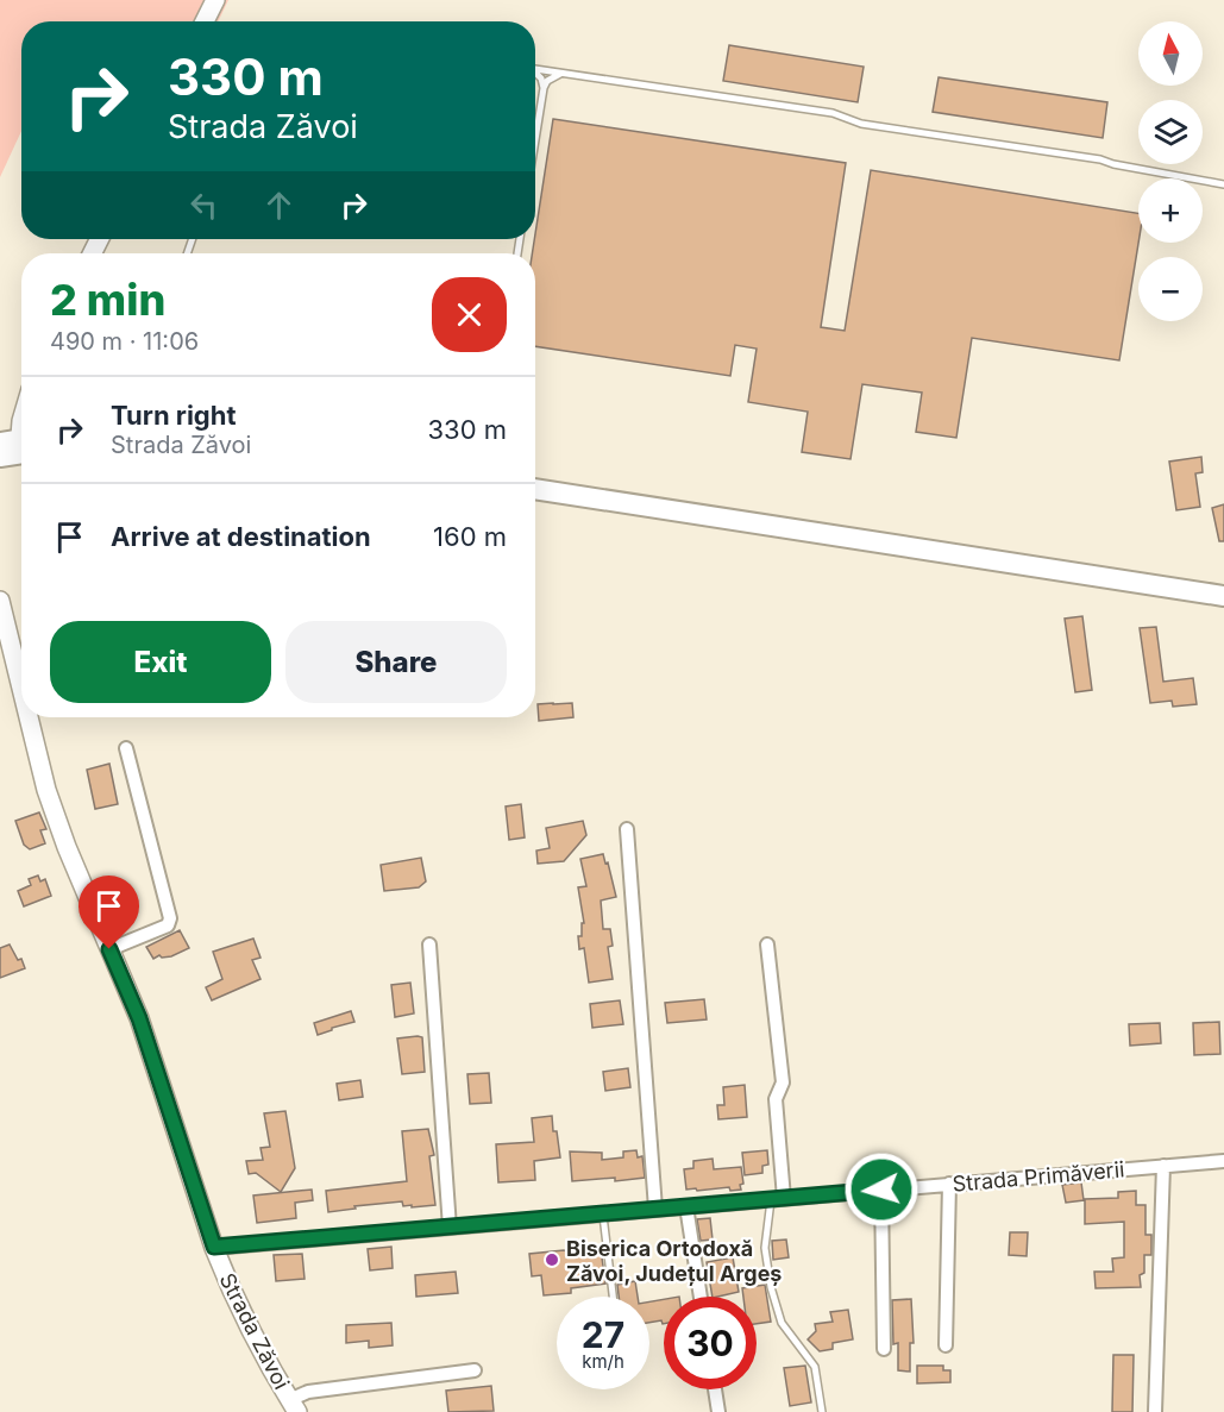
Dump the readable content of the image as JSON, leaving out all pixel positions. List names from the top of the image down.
{
  "streets": {
    "street": ["Strada Primăverii", "Strada Zăvoi"]
  },
  "crossings": [
    ["Strada Primăverii", "Strada Zăvoi"]
  ],
  "places": ["Biserica Ortodoxă Zăvoi, Județul Argeș"],
  "north": "top",
  "page": {
    "map_buttons": ["+", "−"],
    "turn": ["330 m", "Strada Zăvoi"],
    "heading": ["2 min", "490 m · 11:06"],
    "list": [
      {
        "name": "Turn right",
        "note": "Strada Zăvoi",
        "value": "330 m"
      },
      {
        "name": "Arrive at destination",
        "value": "160 m"
      }
    ],
    "buttons": ["Exit", "Share"],
    "speed": "27 km/h",
    "limit": "30"
  }
}
